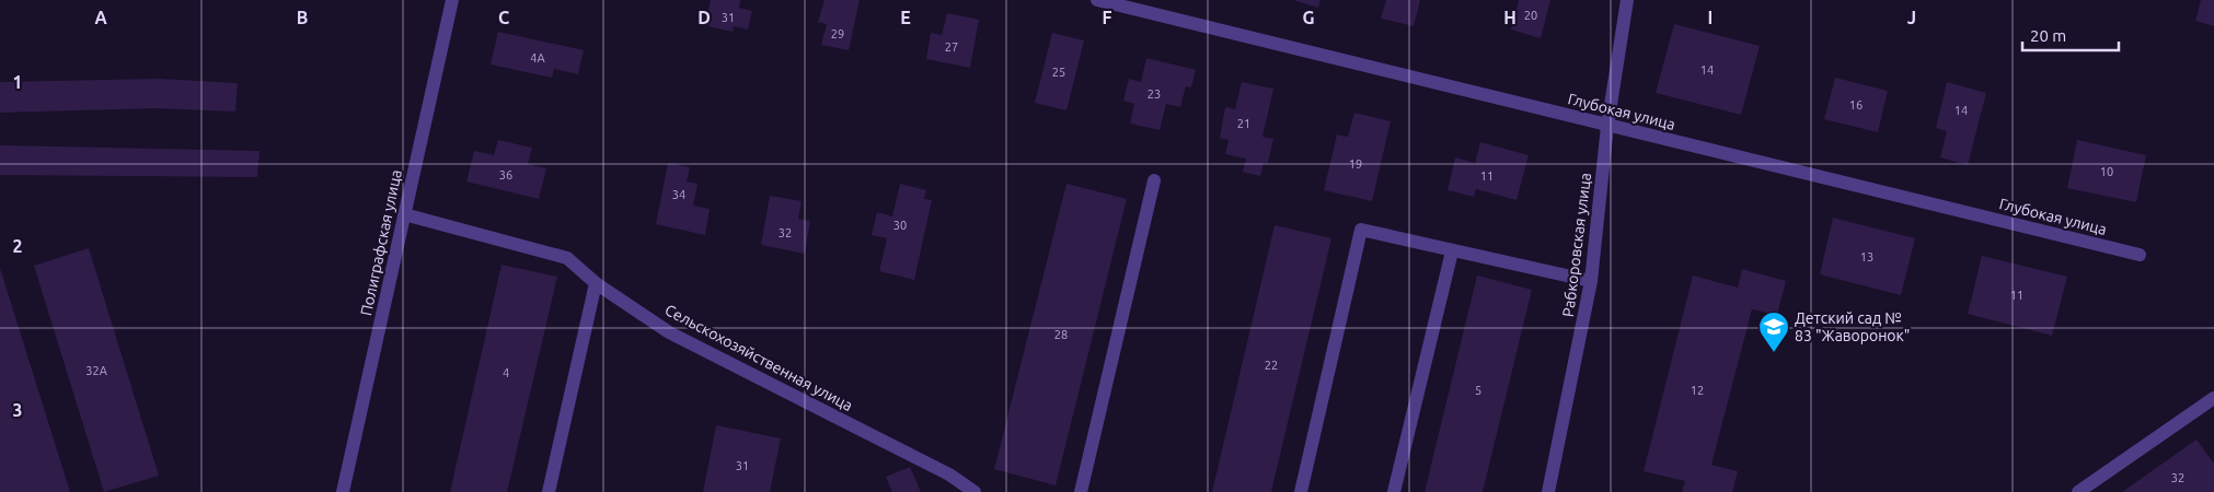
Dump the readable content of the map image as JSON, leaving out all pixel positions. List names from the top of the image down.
{
  "streets": {
    "street": [
      "Глубокая улица",
      "Полиграфская улица",
      "Рабкоровская улица",
      "Сельскохозяйственная улица"
    ]
  },
  "crossings": [
    ["Глубокая улица", "Рабкоровская улица"],
    ["Полиграфская улица", "Сельскохозяйственная улица"]
  ],
  "places": {
    "school or university": ["Детский сад № 83 \"Жаворонок\""]
  },
  "house_numbers": [
    "20",
    "31",
    "29",
    "27",
    "4А",
    "14",
    "25",
    "23",
    "16",
    "14",
    "21",
    "19",
    "10",
    "36",
    "11",
    "34",
    "30",
    "32",
    "13",
    "11",
    "28",
    "22",
    "32А",
    "4",
    "5",
    "12",
    "31",
    "32"
  ],
  "scale_bar": "20 m",
  "grid": {
    "columns": [
      "A",
      "B",
      "C",
      "D",
      "E",
      "F",
      "G",
      "H",
      "I",
      "J"
    ],
    "rows": ["1", "2", "3"]
  }
}
